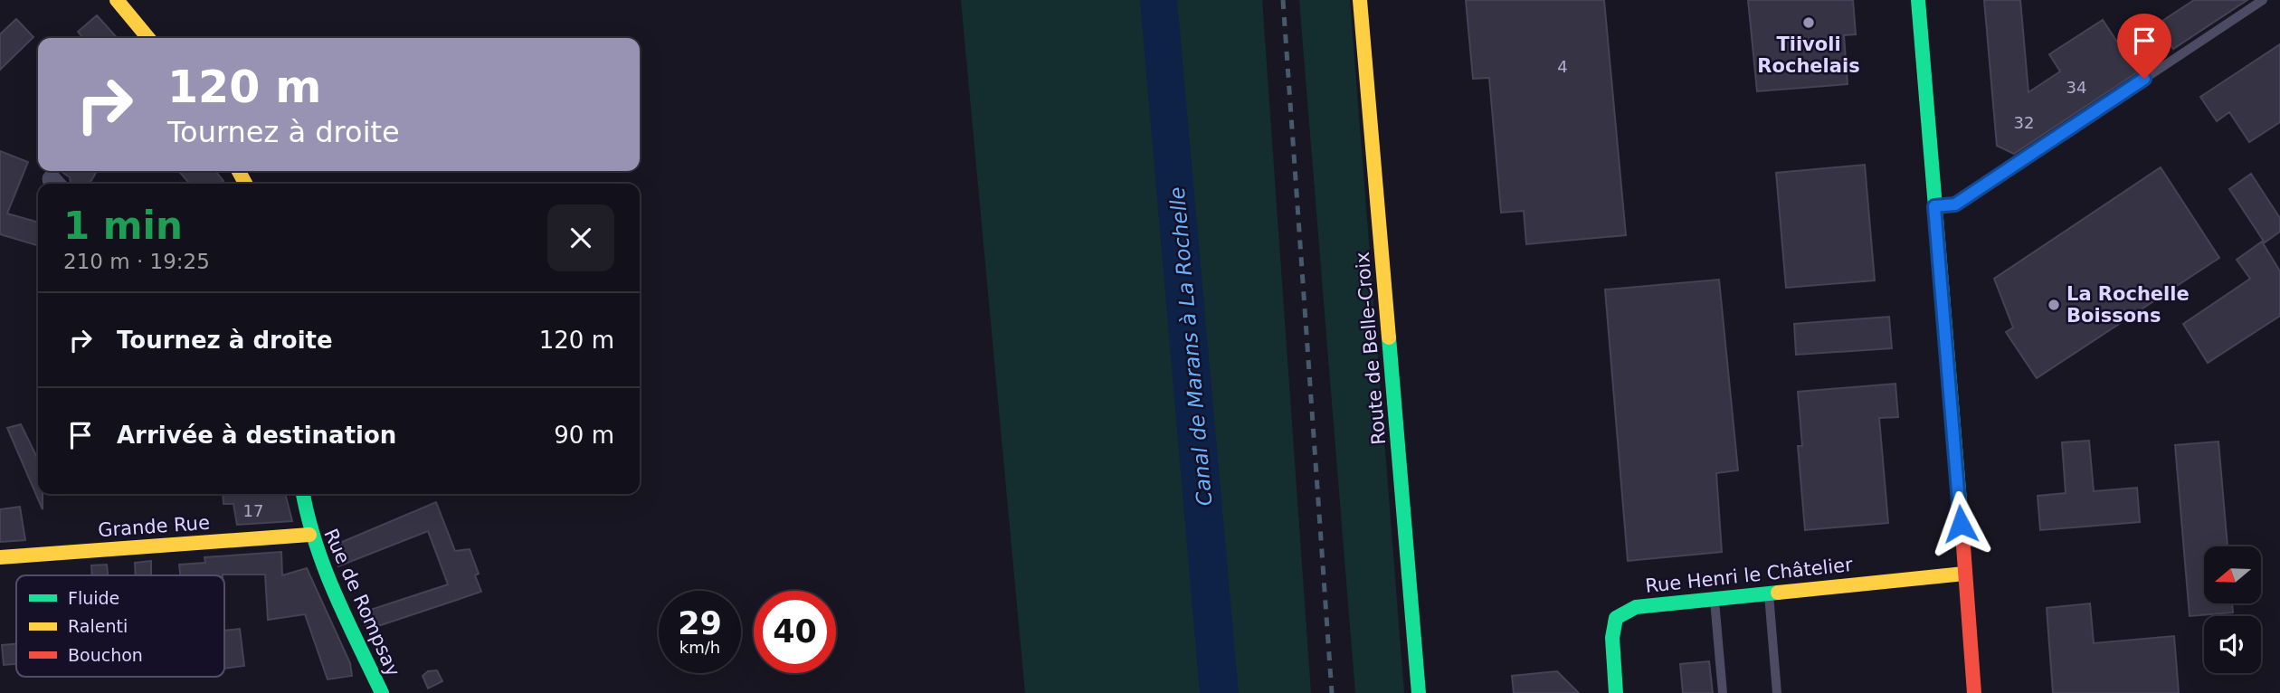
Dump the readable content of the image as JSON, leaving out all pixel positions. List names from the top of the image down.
{
  "streets": {
    "street": [
      "Route de Belle-Croix",
      "Grande Rue",
      "Rue Henri le Châtelier",
      "Rue de Rompsay"
    ]
  },
  "crossings": [
    ["Grande Rue", "Rue de Rompsay"]
  ],
  "water": ["Canal de Marans à La Rochelle"],
  "places": ["Tiivoli Rochelais", "La Rochelle Boissons"],
  "house_numbers": [
    "4",
    "34",
    "32",
    "17"
  ],
  "legend": ["Fluide", "Ralenti", "Bouchon"],
  "north": "left",
  "page": {
    "turn": ["120 m", "Tournez à droite"],
    "heading": ["1 min", "210 m · 19:25"],
    "list": [
      {
        "name": "Tournez à droite",
        "value": "120 m"
      },
      {
        "name": "Arrivée à destination",
        "value": "90 m"
      }
    ],
    "speed": "29 km/h",
    "limit": "40"
  }
}
